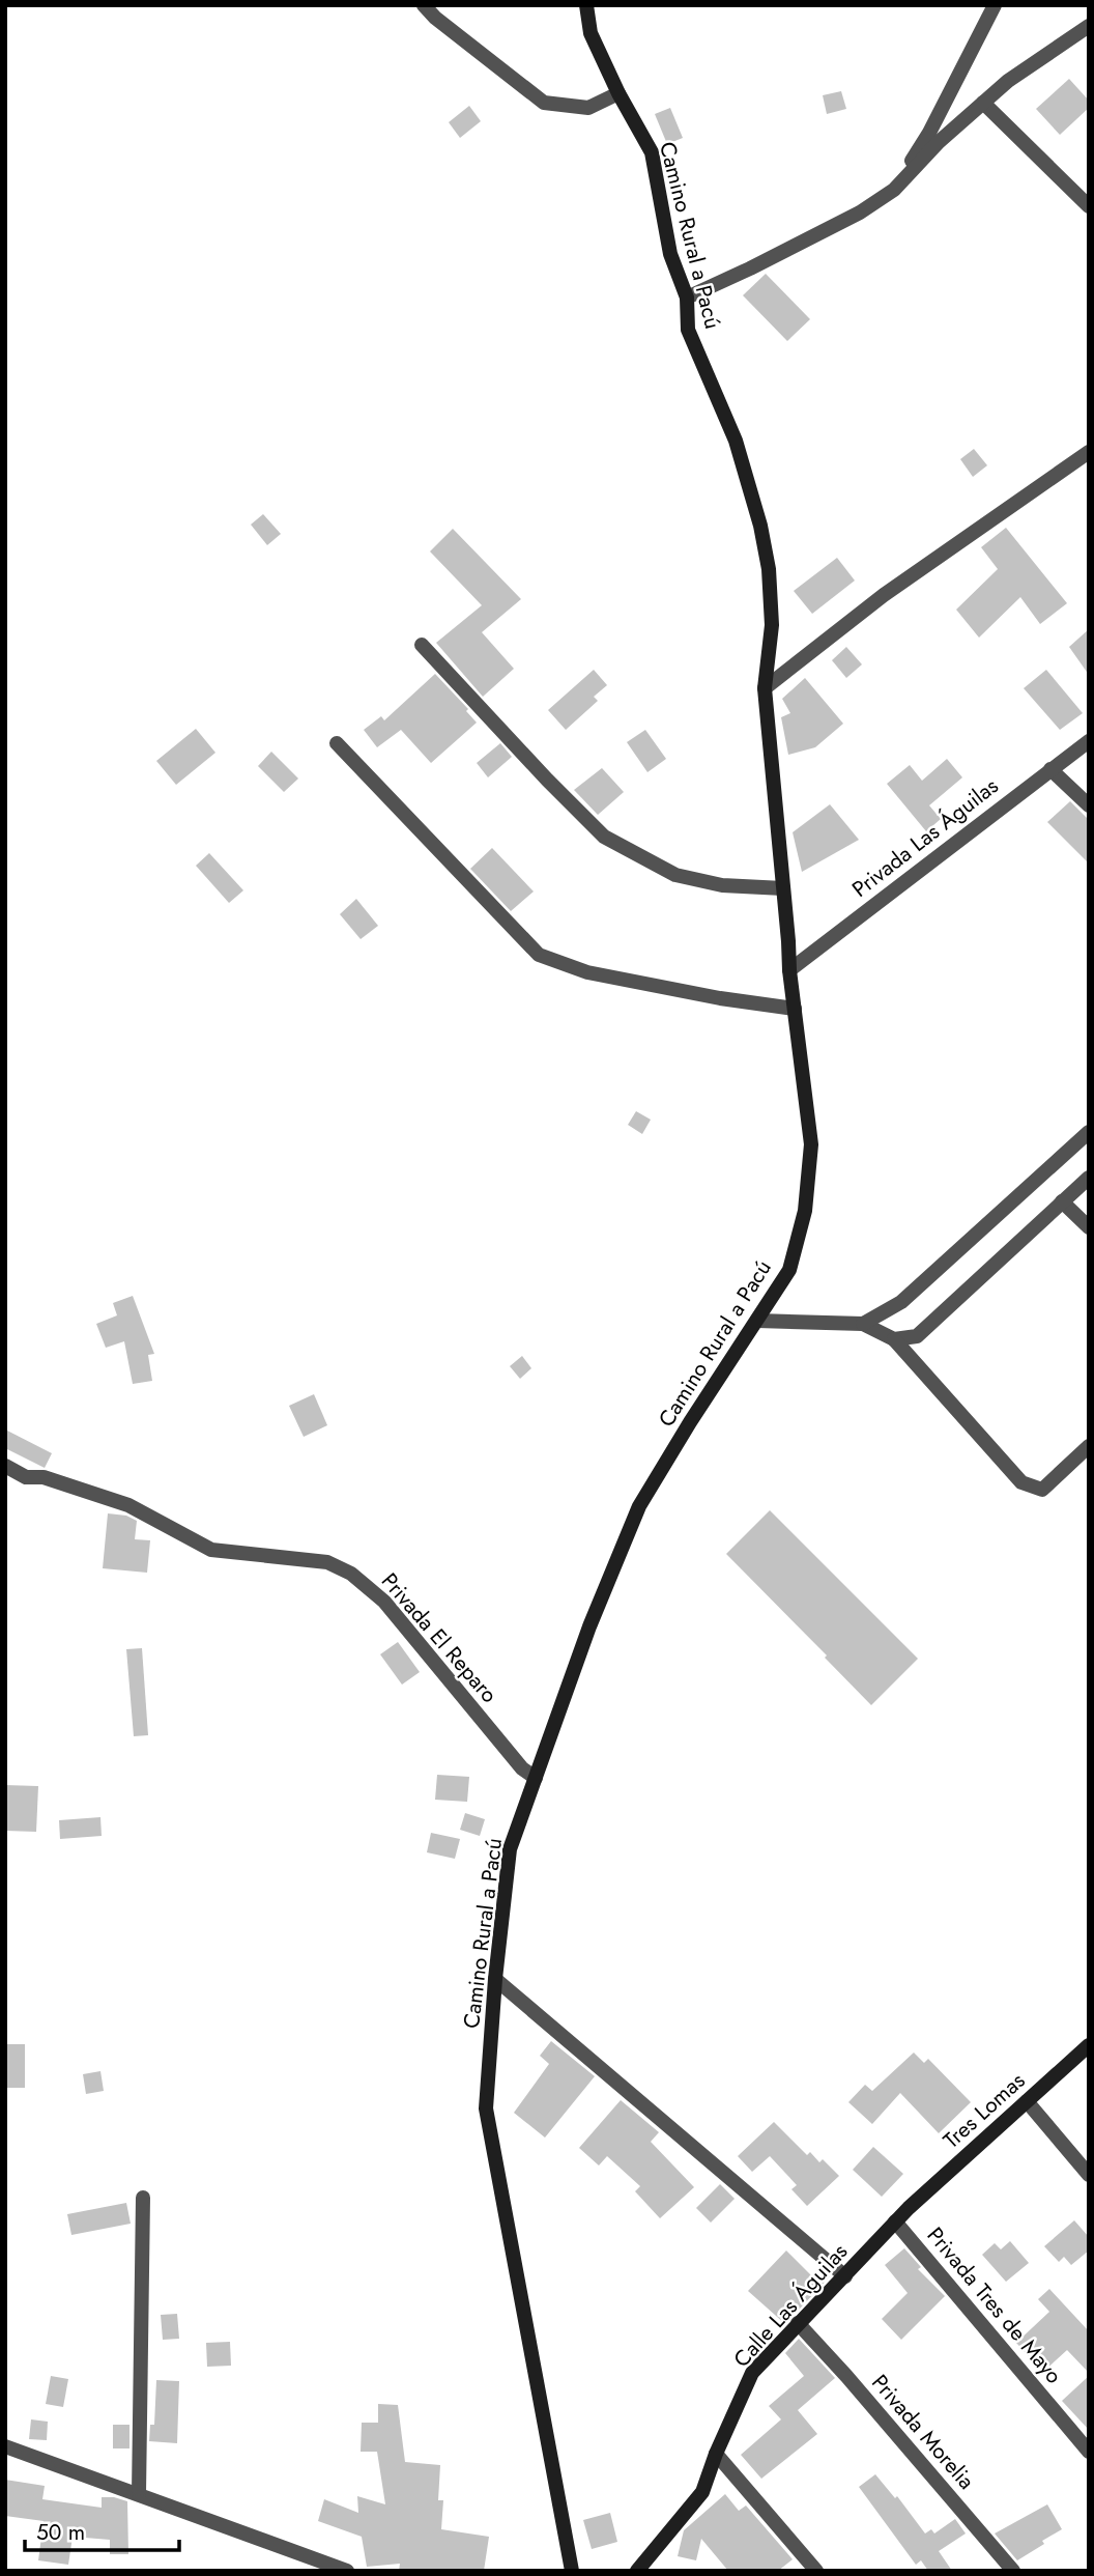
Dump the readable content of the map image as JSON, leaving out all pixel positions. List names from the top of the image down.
{
  "streets": {
    "street": [
      "Camino Rural a Pacú",
      "Privada Las Águilas",
      "Privada El Reparo",
      "Tres Lomas",
      "Calle Las Águilas",
      "Privada Tres de Mayo",
      "Privada Morelia"
    ]
  },
  "crossings": [
    ["Camino Rural a Pacú", "Privada Las Águilas"],
    ["Camino Rural a Pacú", "Privada El Reparo"],
    ["Tres Lomas", "Calle Las Águilas"],
    ["Tres Lomas", "Privada Tres de Mayo"],
    ["Calle Las Águilas", "Privada Tres de Mayo"],
    ["Calle Las Águilas", "Privada Morelia"]
  ],
  "scale_bar": "50 m"
}
